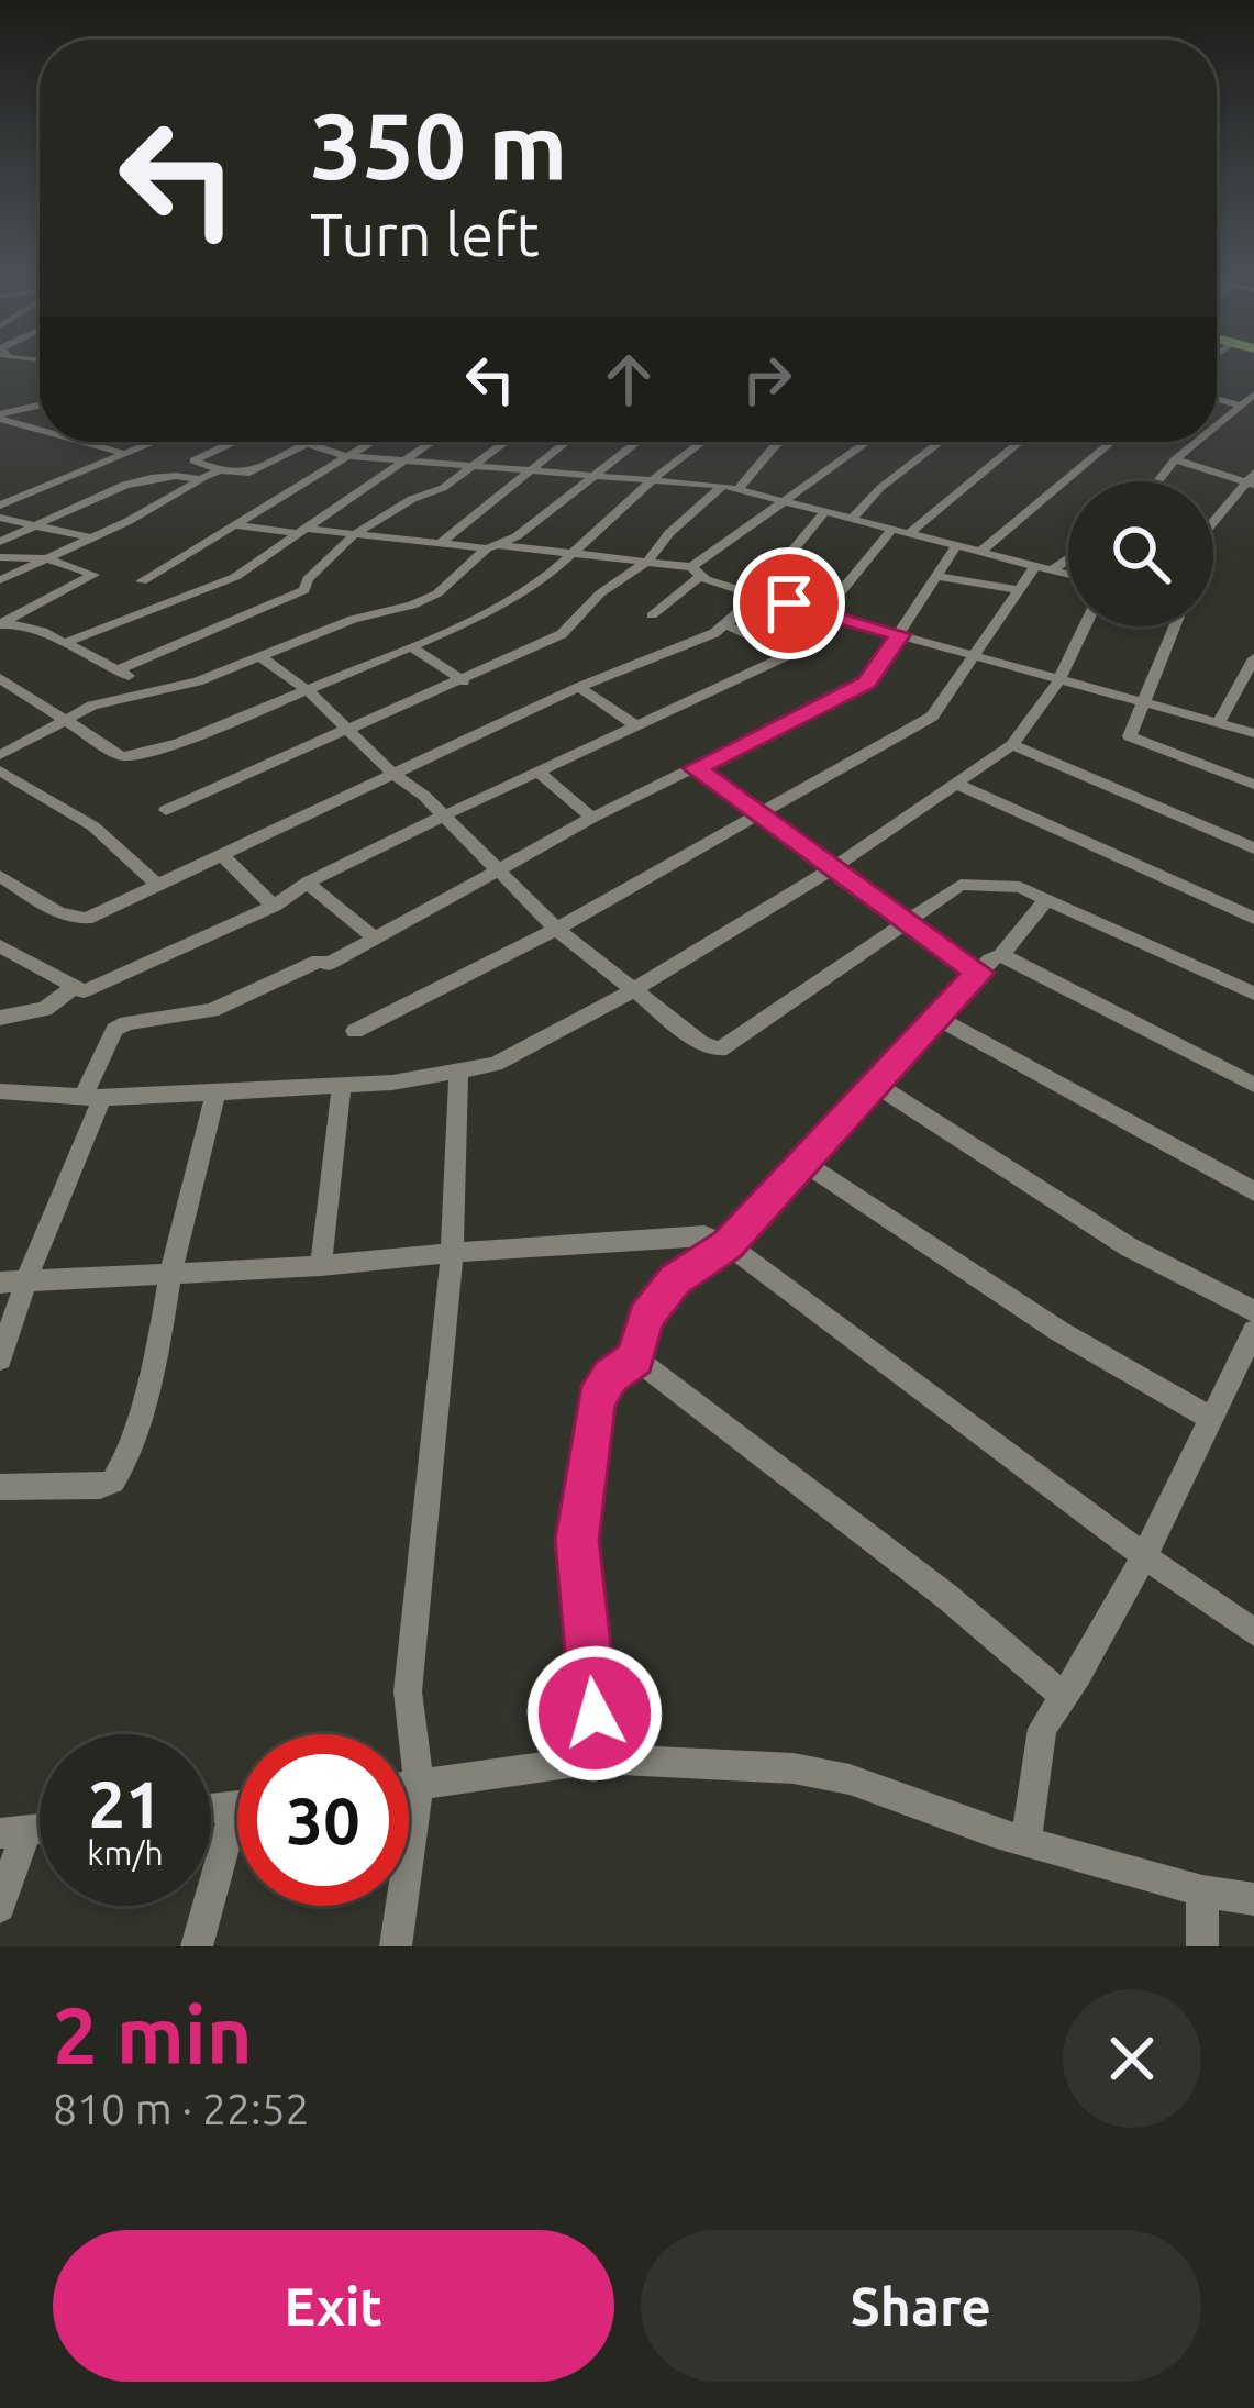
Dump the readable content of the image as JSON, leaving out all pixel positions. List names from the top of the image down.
{
  "page": {
    "turn": ["350 m", "Turn left"],
    "speed": "21 km/h",
    "limit": "30",
    "heading": ["2 min", "810 m · 22:52"],
    "buttons": ["Exit", "Share"]
  }
}
